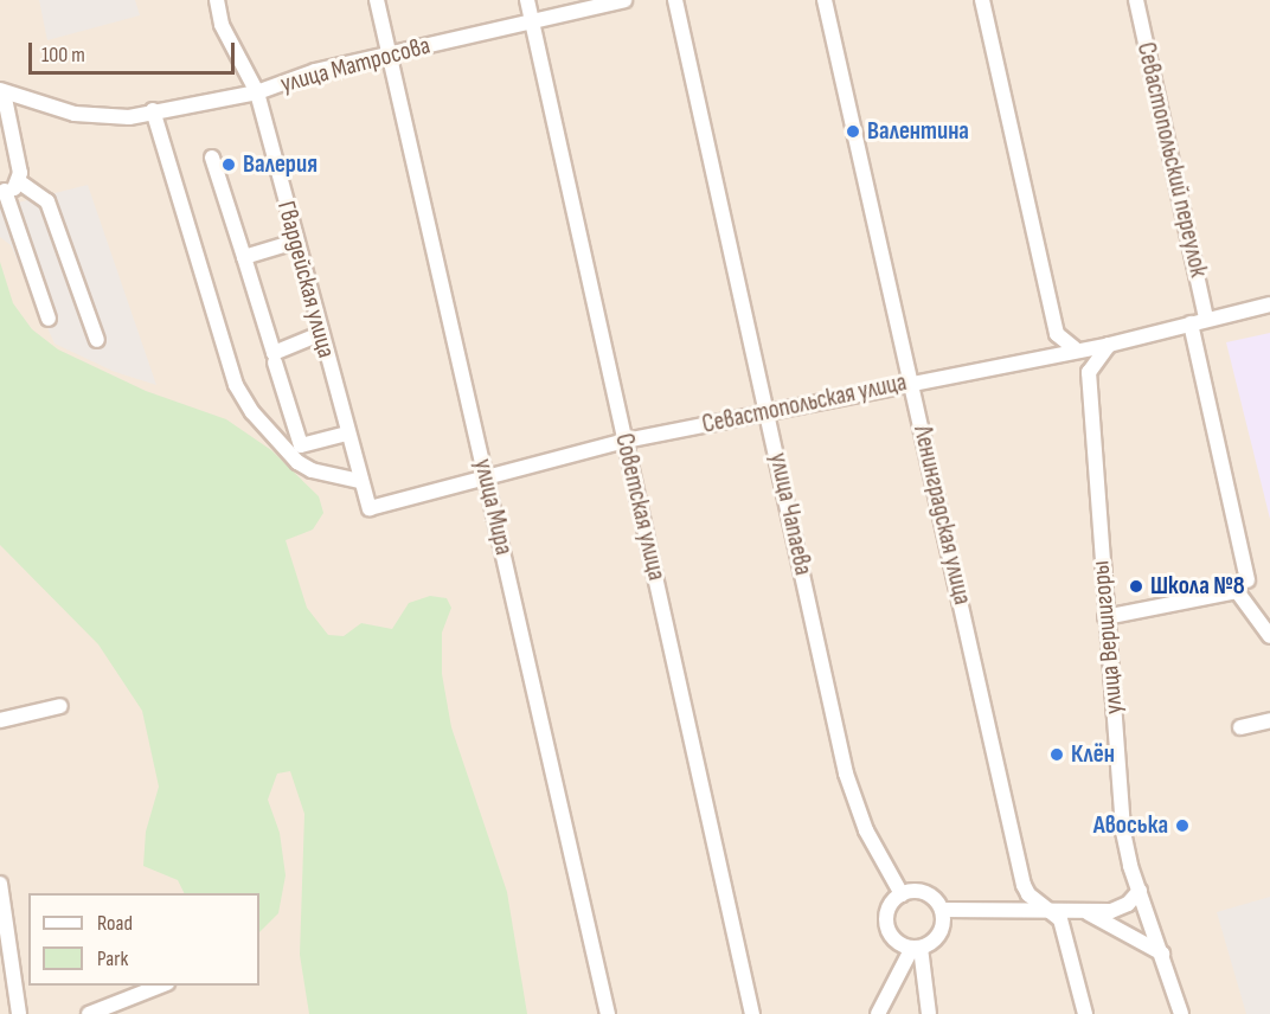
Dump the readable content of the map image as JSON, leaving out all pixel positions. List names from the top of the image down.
{
  "streets": {
    "street": [
      "улица Матросова",
      "Севастопольский переулок",
      "Гвардейская улица",
      "Севастопольская улица",
      "улица Мира",
      "Советская улица",
      "улица Чапаева",
      "Ленинградская улица",
      "улица Вершигоры"
    ]
  },
  "crossings": [
    ["улица Матросова", "Гвардейская улица"],
    ["улица Матросова", "улица Мира"],
    ["улица Матросова", "Советская улица"],
    ["Севастопольский переулок", "Севастопольская улица"],
    ["Гвардейская улица", "Севастопольская улица"],
    ["Севастопольская улица", "улица Мира"],
    ["Севастопольская улица", "Советская улица"],
    ["Севастопольская улица", "улица Чапаева"],
    ["Севастопольская улица", "Ленинградская улица"]
  ],
  "places": [
    "Валентина",
    "Валерия",
    "Школа №8",
    "Клён",
    "Авоська"
  ],
  "legend": ["Road", "Park"],
  "scale_bar": "100 m"
}
